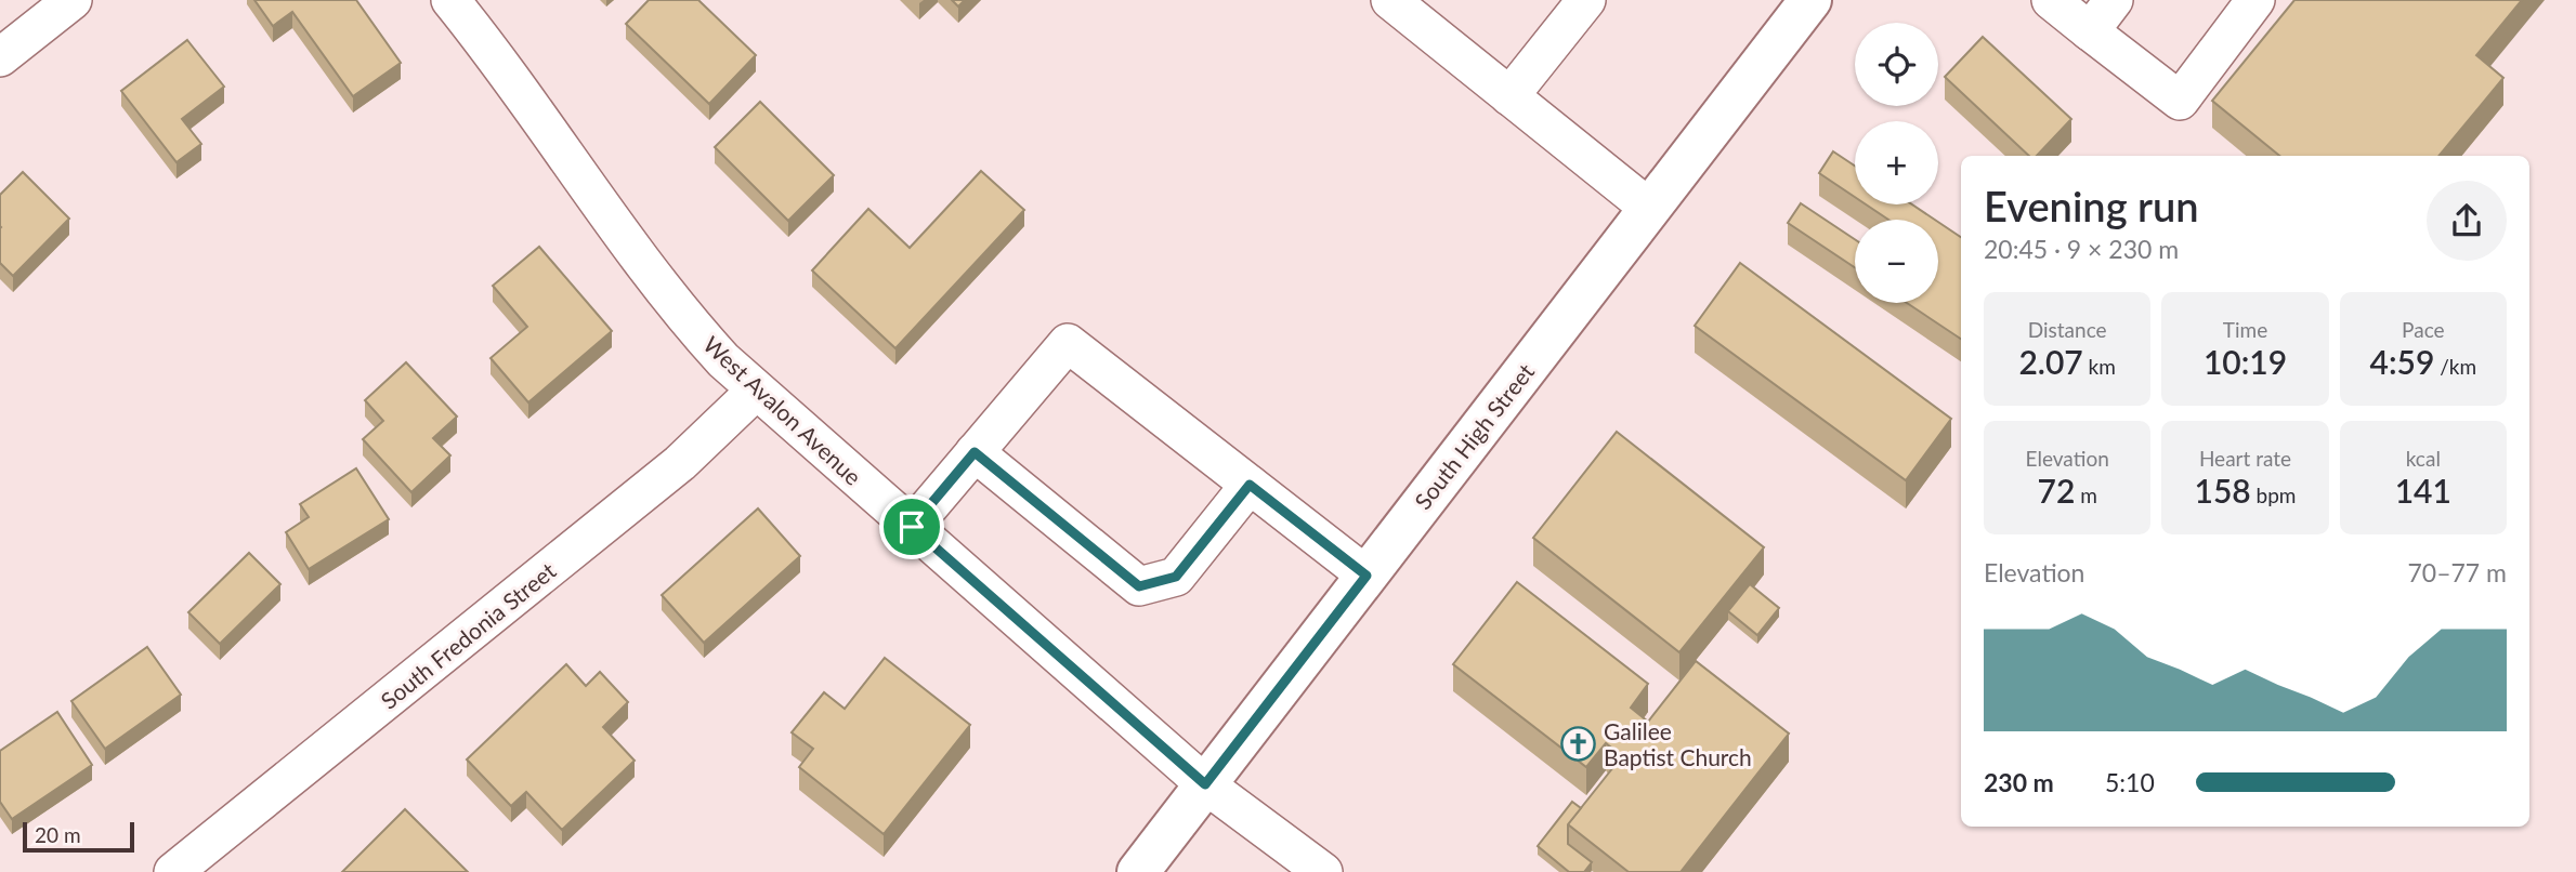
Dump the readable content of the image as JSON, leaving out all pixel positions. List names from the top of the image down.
{
  "streets": {
    "main road": ["South High Street"],
    "street": ["West Avalon Avenue", "South Fredonia Street"]
  },
  "crossings": [
    ["West Avalon Avenue", "South High Street"],
    ["West Avalon Avenue", "South Fredonia Street"]
  ],
  "places": {
    "church": ["Galilee Baptist Church"]
  },
  "scale_bar": "20 m",
  "page": {
    "map_buttons": ["+", "−"],
    "heading": ["Evening run", "20:45 · 9 × 230 m"],
    "stats": [
      ["Distance", "2.07 km"],
      ["Time", "10:19"],
      ["Pace", "4:59 /km"],
      ["Elevation", "72 m"],
      ["Heart rate", "158 bpm"],
      ["kcal", "141"]
    ],
    "chart": ["Elevation", "70–77 m"],
    "list": [
      {
        "name": "230 m",
        "note": "5:10"
      }
    ],
    "scale": "20 m"
  }
}
